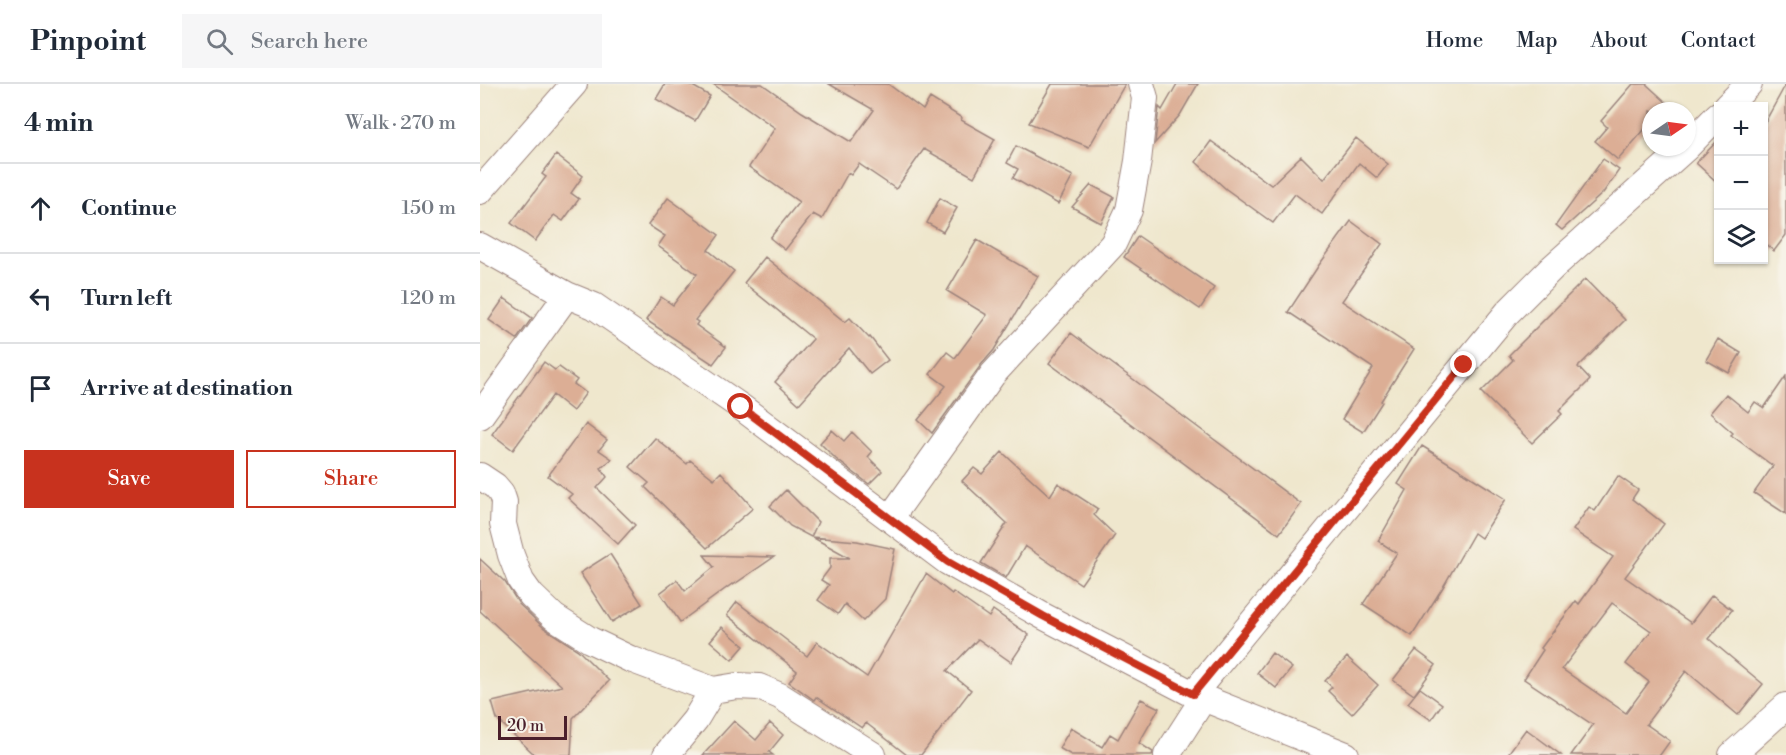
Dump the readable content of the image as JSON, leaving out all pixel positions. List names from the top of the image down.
{
  "scale_bar": "20 m",
  "north": "right",
  "page": {
    "header": "Pinpoint",
    "search": "Search here",
    "nav": [
      "Home",
      "Map",
      "About",
      "Contact"
    ],
    "heading": ["4 min", "Walk · 270 m"],
    "map_buttons": ["+", "−"],
    "list": [
      ["Continue", "150 m"],
      ["Turn left", "120 m"],
      "Arrive at destination"
    ],
    "buttons": ["Save", "Share"],
    "scale": "20 m"
  }
}
